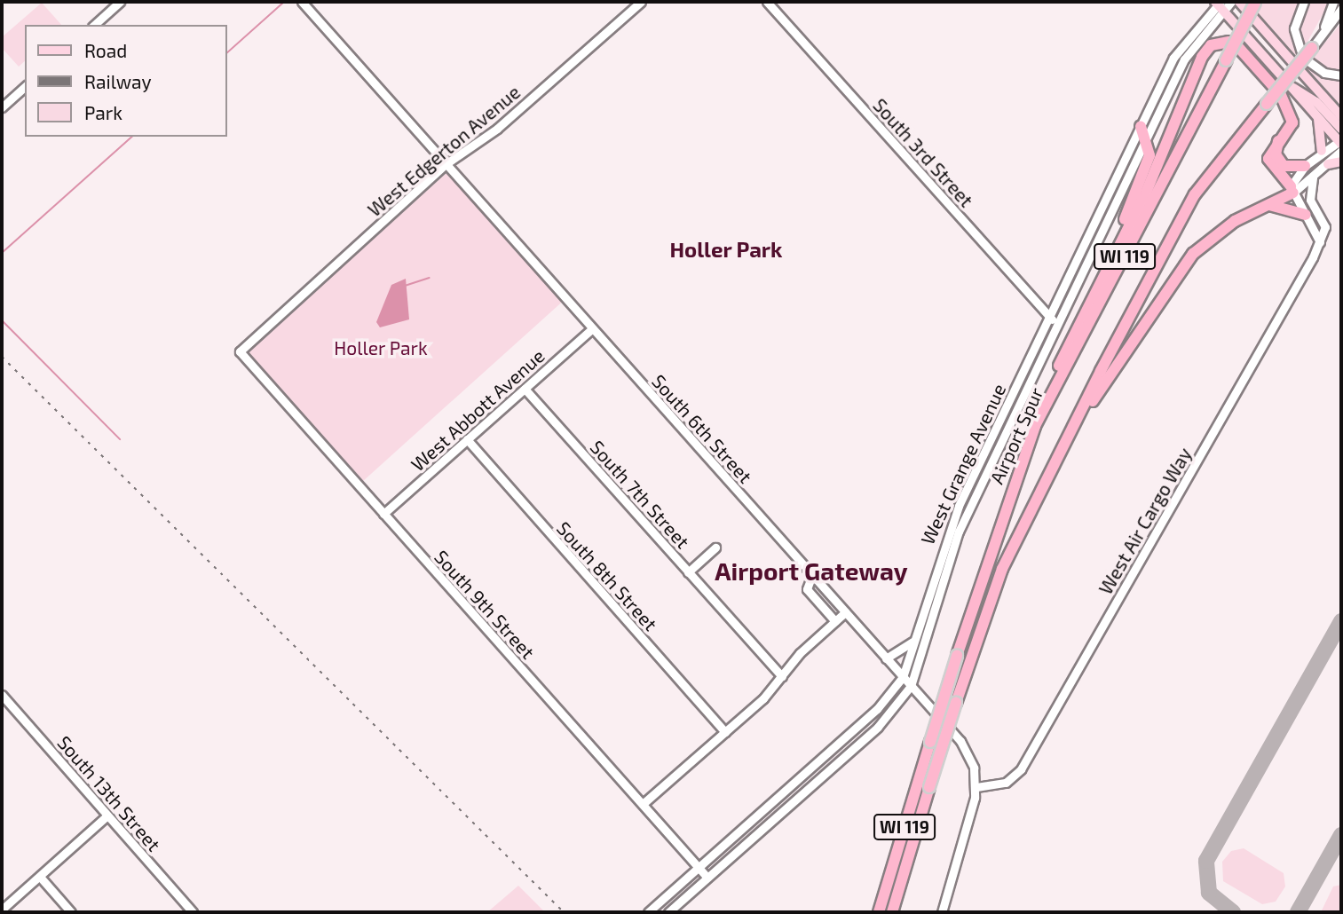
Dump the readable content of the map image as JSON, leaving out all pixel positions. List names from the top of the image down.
{
  "streets": {
    "highway": ["WI 119", "Airport Spur"],
    "street": [
      "West Edgerton Avenue",
      "South 3rd Street",
      "West Abbott Avenue",
      "South 6th Street",
      "West Grange Avenue",
      "South 7th Street",
      "West Air Cargo Way",
      "South 8th Street",
      "South 9th Street",
      "South 13th Street"
    ]
  },
  "crossings": [
    ["West Edgerton Avenue", "South 6th Street"],
    ["West Edgerton Avenue", "South 9th Street"],
    ["South 3rd Street", "West Grange Avenue"],
    ["West Abbott Avenue", "South 6th Street"],
    ["West Abbott Avenue", "South 7th Street"],
    ["West Abbott Avenue", "South 8th Street"],
    ["West Abbott Avenue", "South 9th Street"],
    ["South 6th Street", "West Grange Avenue"],
    ["South 6th Street", "West Air Cargo Way"],
    ["West Grange Avenue", "South 9th Street"]
  ],
  "districts": ["Holler Park", "Airport Gateway"],
  "parks": ["Holler Park"],
  "legend": ["Road", "Railway", "Park"]
}
